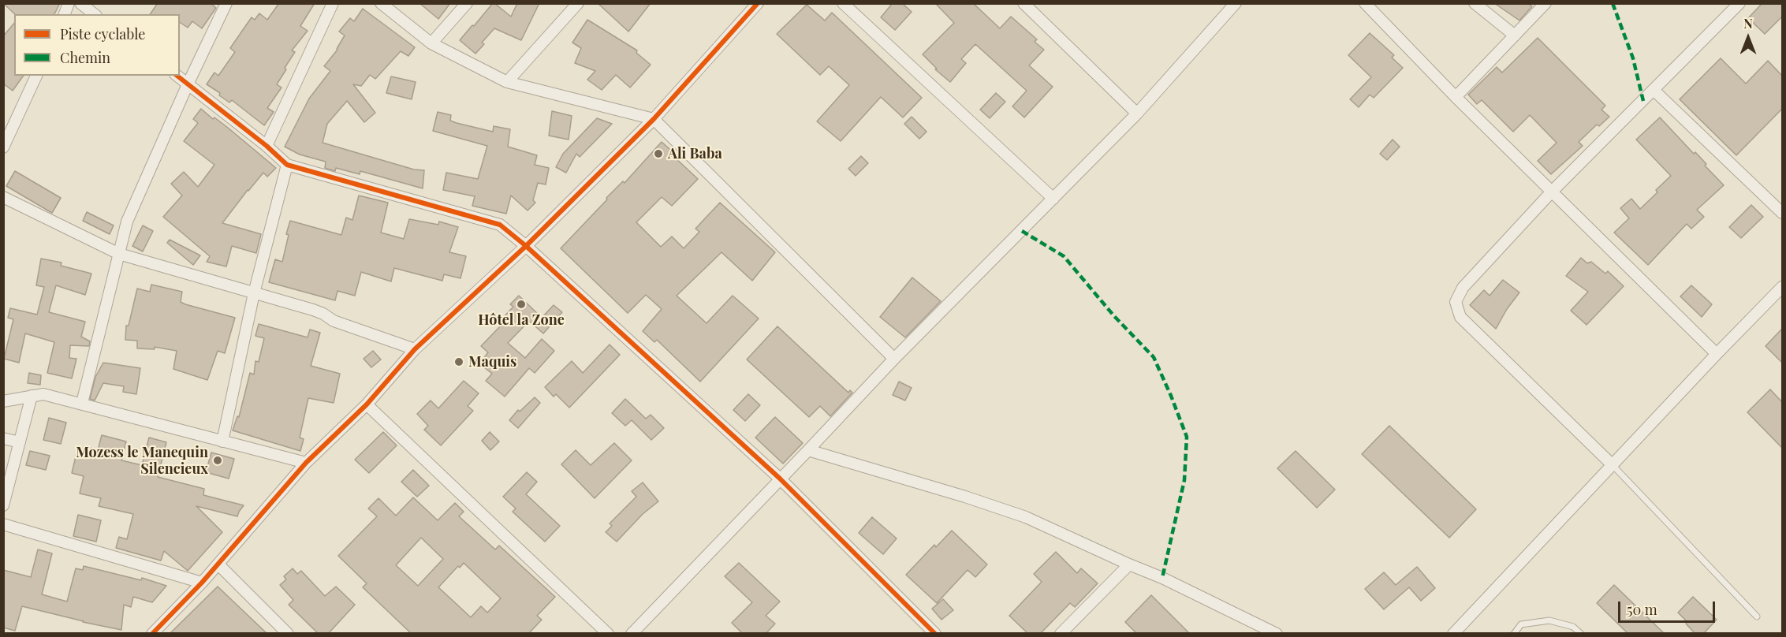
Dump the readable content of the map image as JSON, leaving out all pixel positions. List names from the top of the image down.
{
  "places": [
    "Ali Baba",
    "Hôtel la Zone",
    "Maquis",
    "Mozess le Manequin Silencieux"
  ],
  "legend": ["Piste cyclable", "Chemin"],
  "scale_bar": "50 m",
  "north": "top"
}
